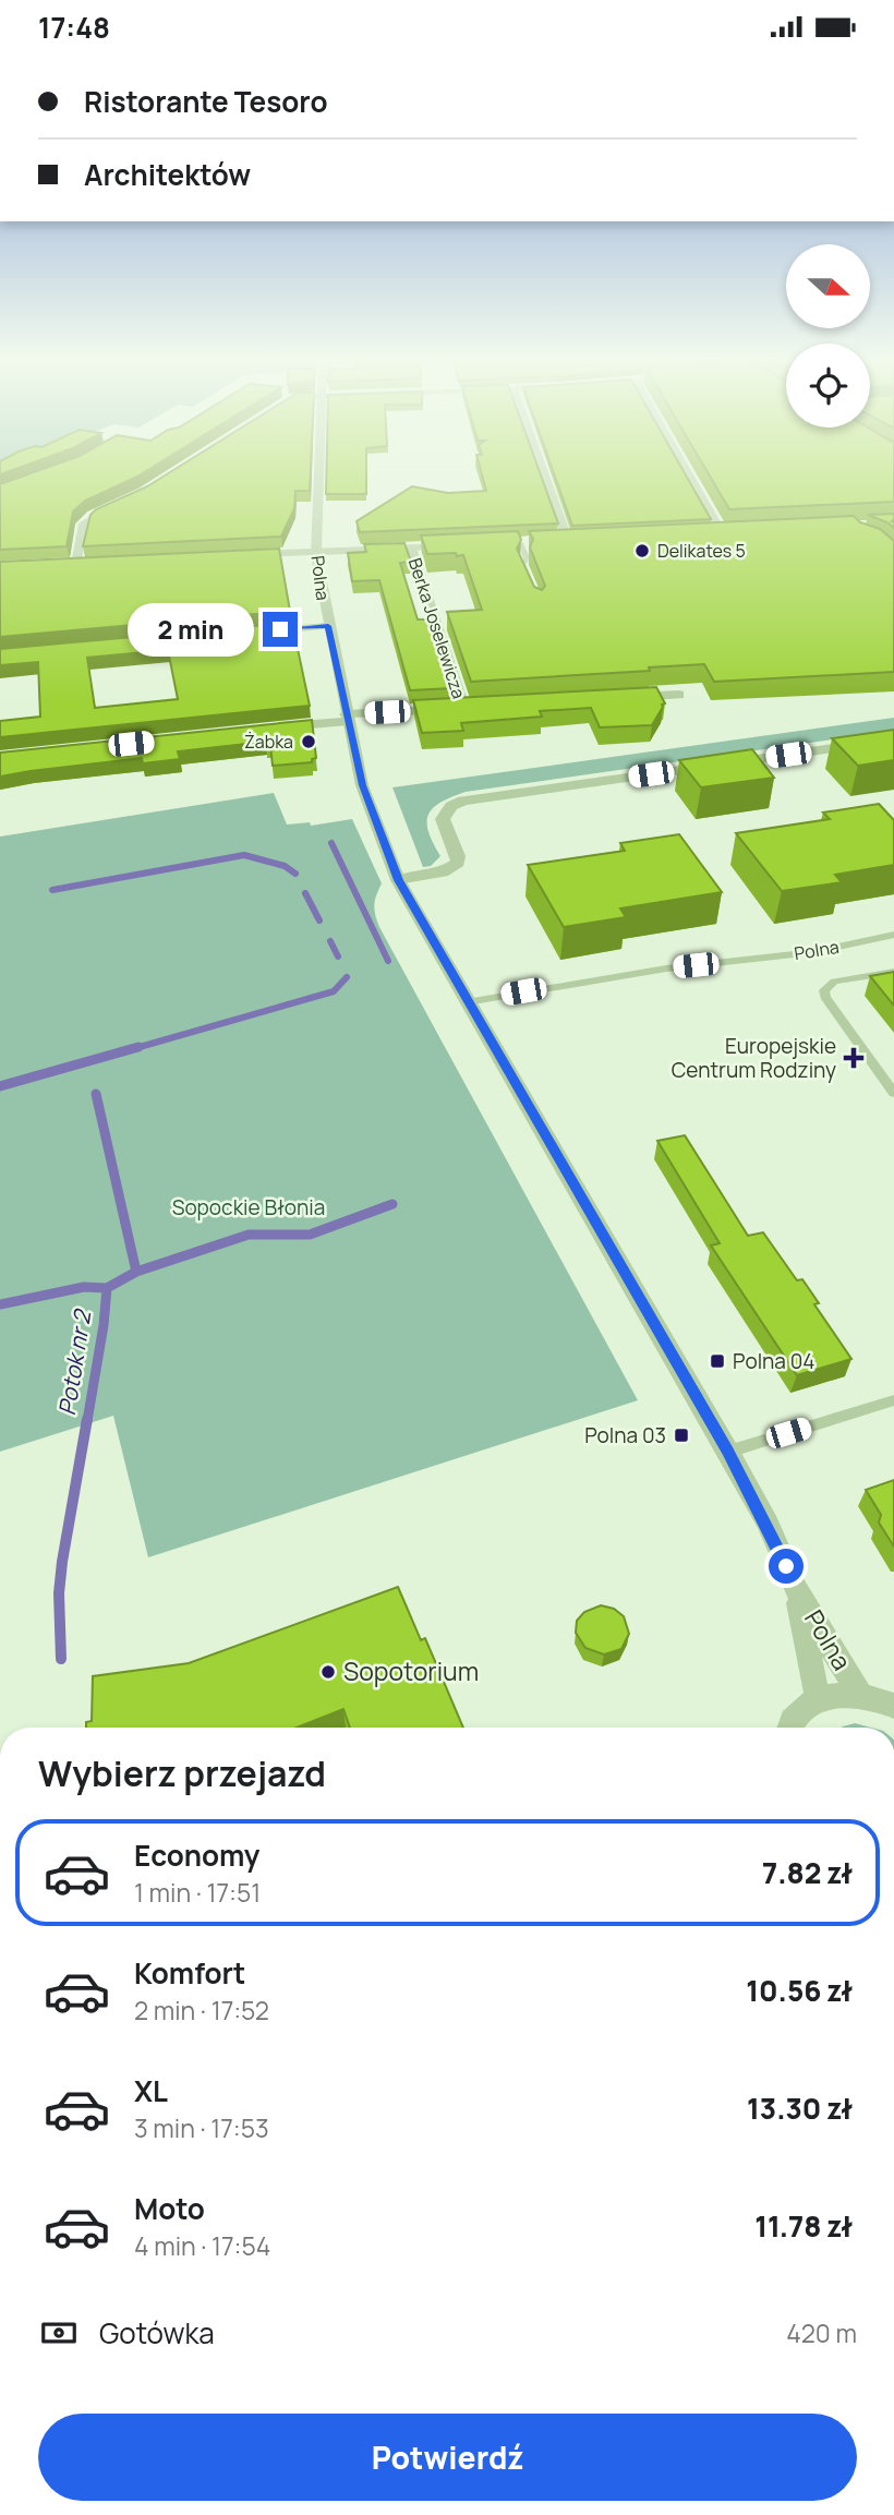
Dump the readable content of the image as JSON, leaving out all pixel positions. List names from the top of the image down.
{
  "streets": {
    "street": ["Polna", "Berka Joselewicza"]
  },
  "crossings": [
    ["Polna", "Berka Joselewicza"]
  ],
  "water": ["Potok nr 2"],
  "parks": ["Sopockie Błonia"],
  "places": {
    "other": ["Delikates 5", "Żabka", "Sopotorium"],
    "health": ["Europejskie Centrum Rodziny"],
    "transit": ["Polna 04", "Polna 03"]
  },
  "north": "right",
  "page": {
    "status": "17:48",
    "banner": ["Ristorante Tesoro", "Architektów"],
    "bubble": "2 min",
    "heading": "Wybierz przejazd",
    "list": [
      {
        "name": "Economy",
        "note": "1 min · 17:51",
        "value": "7.82 zł"
      },
      {
        "name": "Komfort",
        "note": "2 min · 17:52",
        "value": "10.56 zł"
      },
      {
        "name": "XL",
        "note": "3 min · 17:53",
        "value": "13.30 zł"
      },
      {
        "name": "Moto",
        "note": "4 min · 17:54",
        "value": "11.78 zł"
      }
    ],
    "pay": ["Gotówka", "420 m"],
    "buttons": "Potwierdź"
  }
}
